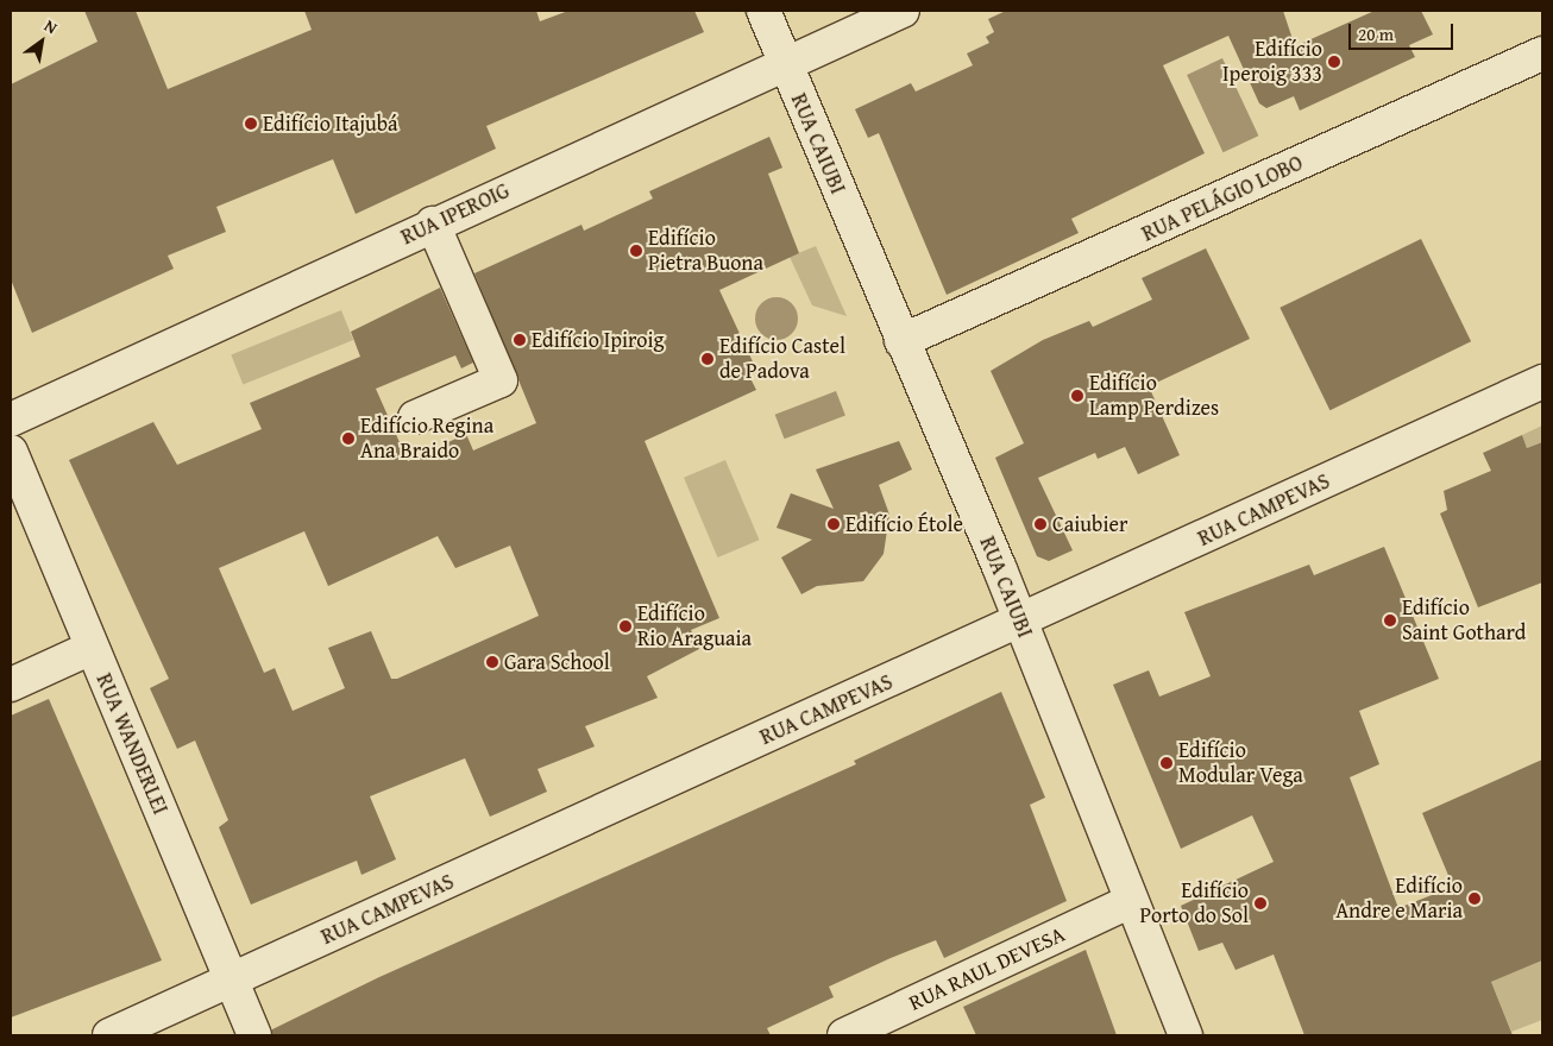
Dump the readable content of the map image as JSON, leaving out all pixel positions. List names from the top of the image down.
{
  "streets": {
    "street": [
      "RUA CAIUBI",
      "RUA PELÁGIO LOBO",
      "RUA IPEROIG",
      "RUA CAMPEVAS",
      "RUA WANDERLEI",
      "RUA RAUL DEVESA"
    ]
  },
  "crossings": [
    ["RUA CAIUBI", "RUA PELÁGIO LOBO"],
    ["RUA CAIUBI", "RUA IPEROIG"],
    ["RUA CAIUBI", "RUA CAMPEVAS"],
    ["RUA CAIUBI", "RUA RAUL DEVESA"],
    ["RUA CAMPEVAS", "RUA WANDERLEI"]
  ],
  "places": [
    "Edifício Iperoig 333",
    "Edifício Itajubá",
    "Edifício Pietra Buona",
    "Edifício Ipiroig",
    "Edifício Castel de Padova",
    "Edifício Lamp Perdizes",
    "Edifício Regina Ana Braido",
    "Edifício Étole",
    "Caiubier",
    "Edifício Saint Gothard",
    "Edifício Rio Araguaia",
    "Gara School",
    "Edifício Modular Vega",
    "Edifício Andre e Maria",
    "Edifício Porto do Sol"
  ],
  "scale_bar": "20 m",
  "north": "top right"
}
